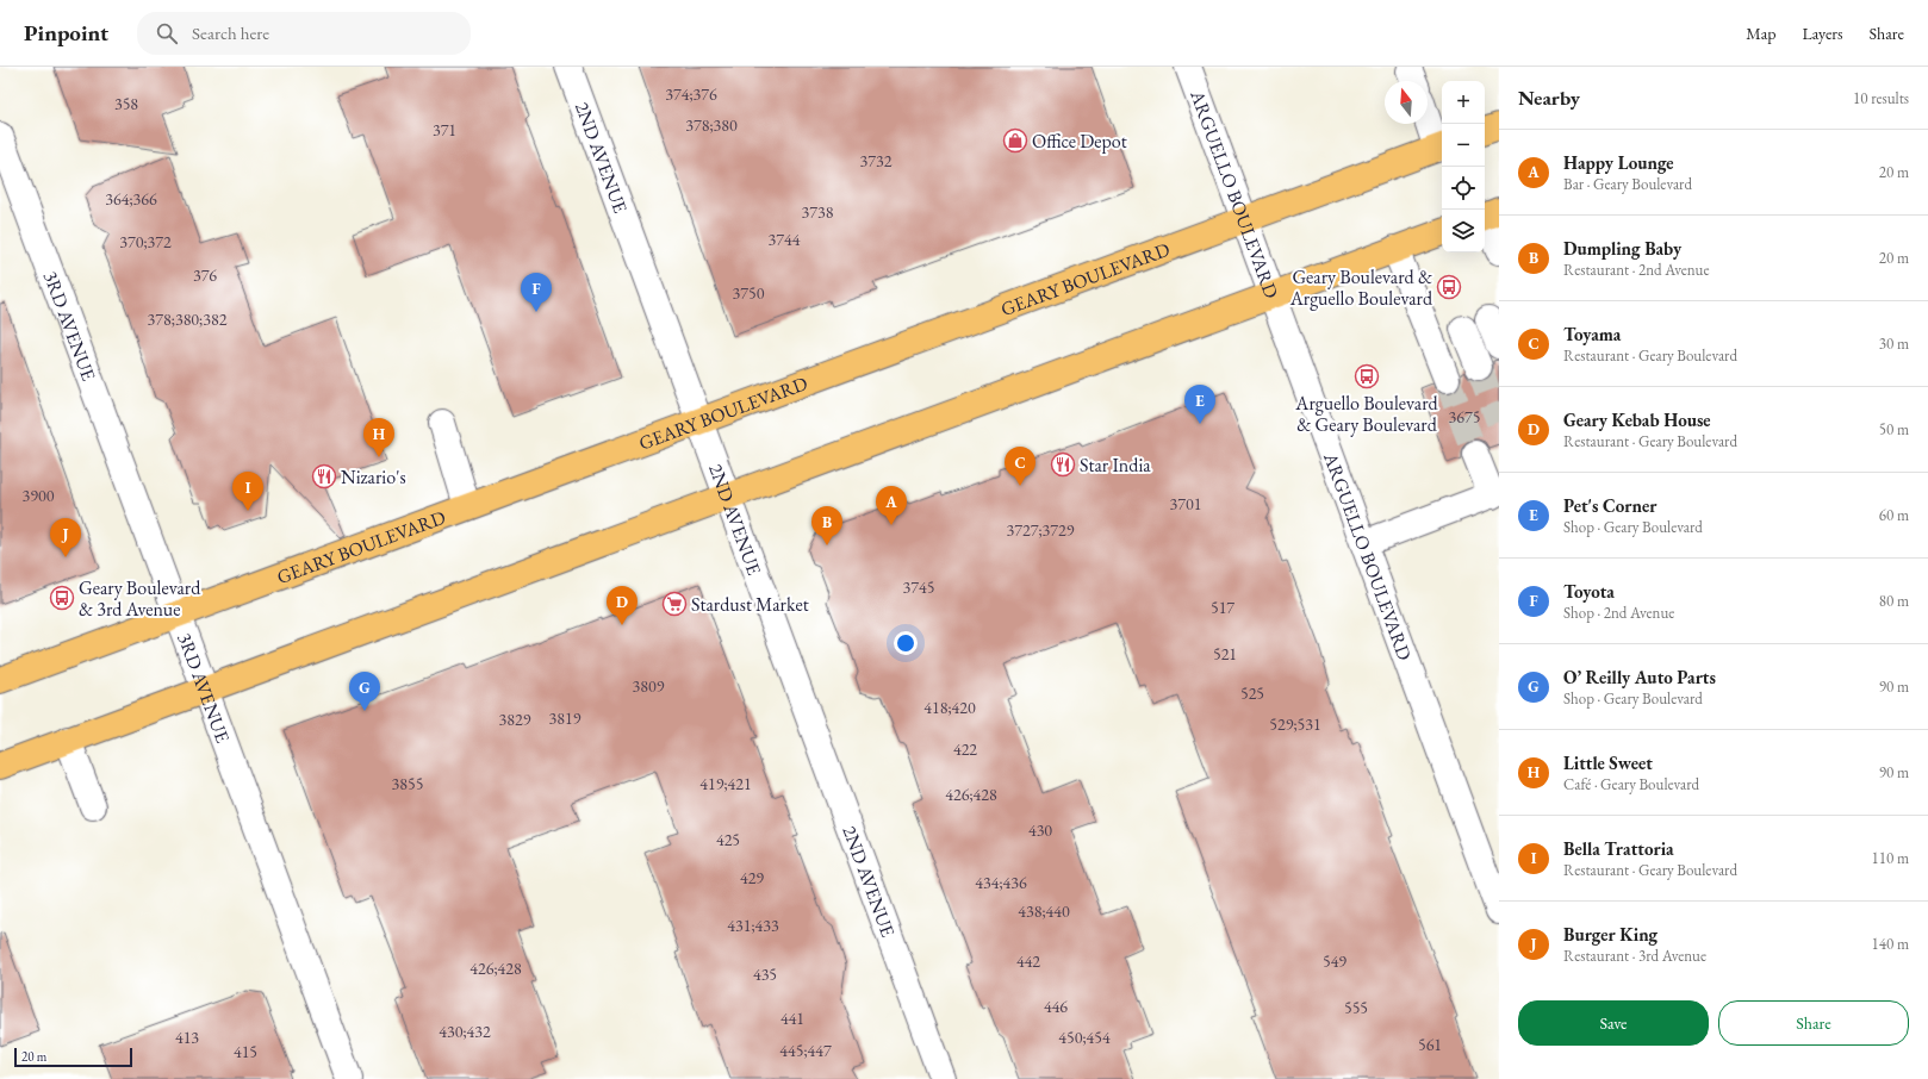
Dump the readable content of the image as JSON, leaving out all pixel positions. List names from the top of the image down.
{
  "streets": {
    "main road": ["GEARY BOULEVARD"],
    "street": ["2ND AVENUE", "ARGUELLO BOULEVARD", "3RD AVENUE"]
  },
  "crossings": [
    ["2ND AVENUE", "GEARY BOULEVARD"],
    ["ARGUELLO BOULEVARD", "GEARY BOULEVARD"],
    ["GEARY BOULEVARD", "3RD AVENUE"]
  ],
  "places": {
    "shop": ["Office Depot"],
    "bus stop": ["Geary Boulevard & Arguello Boulevard", "Arguello Boulevard & Geary Boulevard", "Geary Boulevard & 3rd Avenue"],
    "restaurant": ["Star India", "Nizario's"],
    "supermarket": ["Stardust Market"]
  },
  "house_numbers": [
    "374;376",
    "358",
    "378;380",
    "371",
    "3732",
    "364;366",
    "3738",
    "3744",
    "370;372",
    "376",
    "3750",
    "378;380;382",
    "3675",
    "3900",
    "3701",
    "3727;3729",
    "3745",
    "517",
    "521",
    "3809",
    "525",
    "418;420",
    "3819",
    "3829",
    "529;531",
    "422",
    "3855",
    "419;421",
    "426;428",
    "430",
    "425",
    "429",
    "434;436",
    "438;440",
    "431;433",
    "442",
    "549",
    "426;428",
    "435",
    "446",
    "555",
    "441",
    "430;432",
    "413",
    "450;454",
    "561",
    "445;447",
    "415"
  ],
  "scale_bar": "20 m",
  "north": "top",
  "page": {
    "header": "Pinpoint",
    "search": "Search here",
    "nav": ["Map", "Layers", "Share"],
    "heading": ["Nearby", "10 results"],
    "map_buttons": ["+", "−"],
    "list": [
      {
        "mark": "A",
        "name": "Happy Lounge",
        "note": "Bar · Geary Boulevard",
        "value": "20 m"
      },
      {
        "mark": "B",
        "name": "Dumpling Baby",
        "note": "Restaurant · 2nd Avenue",
        "value": "20 m"
      },
      {
        "mark": "C",
        "name": "Toyama",
        "note": "Restaurant · Geary Boulevard",
        "value": "30 m"
      },
      {
        "mark": "D",
        "name": "Geary Kebab House",
        "note": "Restaurant · Geary Boulevard",
        "value": "50 m"
      },
      {
        "mark": "E",
        "name": "Pet's Corner",
        "note": "Shop · Geary Boulevard",
        "value": "60 m"
      },
      {
        "mark": "F",
        "name": "Toyota",
        "note": "Shop · 2nd Avenue",
        "value": "80 m"
      },
      {
        "mark": "G",
        "name": "O’ Reilly Auto Parts",
        "note": "Shop · Geary Boulevard",
        "value": "90 m"
      },
      {
        "mark": "H",
        "name": "Little Sweet",
        "note": "Café · Geary Boulevard",
        "value": "90 m"
      },
      {
        "mark": "I",
        "name": "Bella Trattoria",
        "note": "Restaurant · Geary Boulevard",
        "value": "110 m"
      },
      {
        "mark": "J",
        "name": "Burger King",
        "note": "Restaurant · 3rd Avenue",
        "value": "140 m"
      }
    ],
    "pins": [
      "F",
      "E",
      "H",
      "C",
      "I",
      "A",
      "B",
      "J",
      "D",
      "G"
    ],
    "buttons": ["Save", "Share"],
    "scale": "20 m"
  }
}
